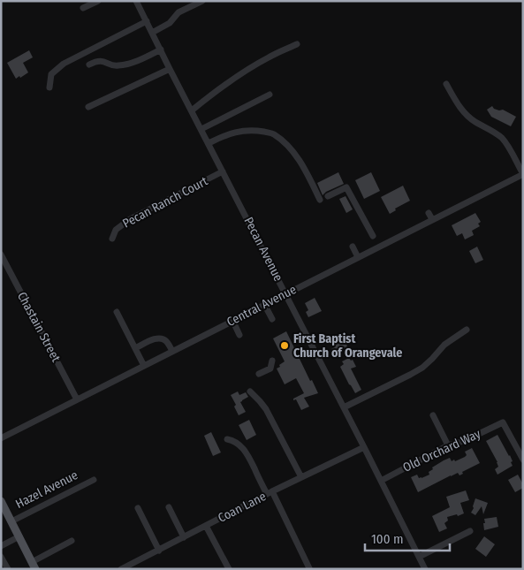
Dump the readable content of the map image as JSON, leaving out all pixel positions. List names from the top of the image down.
{
  "streets": {
    "main road": ["Hazel Avenue"],
    "street": [
      "Pecan Ranch Court",
      "Pecan Avenue",
      "Central Avenue",
      "Chastain Street",
      "Old Orchard Way",
      "Coan Lane"
    ]
  },
  "crossings": [
    ["Pecan Ranch Court", "Pecan Avenue"],
    ["Pecan Avenue", "Central Avenue"],
    ["Pecan Avenue", "Old Orchard Way"],
    ["Pecan Avenue", "Coan Lane"],
    ["Central Avenue", "Chastain Street"]
  ],
  "places": ["First Baptist Church of Orangevale"],
  "scale_bar": "100 m"
}
